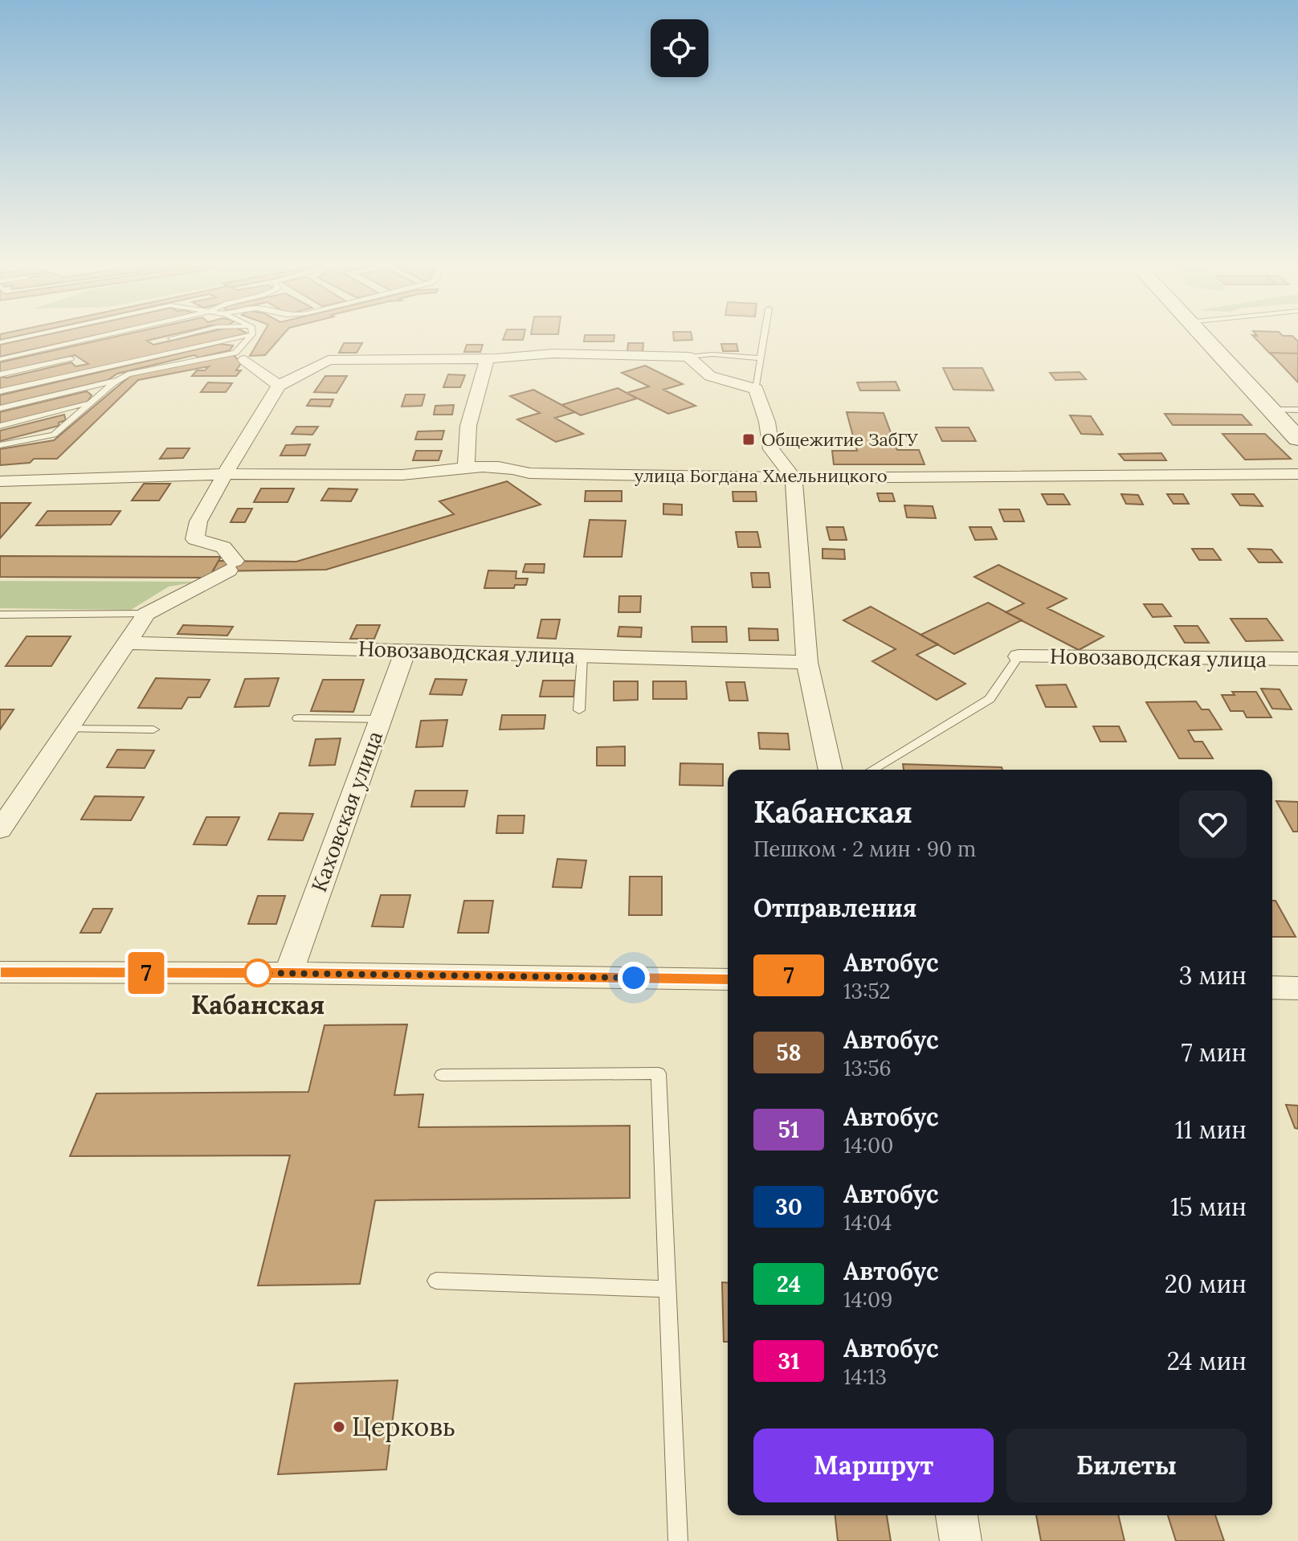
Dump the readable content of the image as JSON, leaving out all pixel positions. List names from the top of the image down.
{
  "streets": {
    "street": ["улица Богдана Хмельницкого", "Новозаводская улица", "Каховская улица"]
  },
  "crossings": [
    ["Новозаводская улица", "Каховская улица"]
  ],
  "places": {
    "transit": ["Общежитие ЗабГУ"],
    "other": ["Кабанская", "Церковь"]
  },
  "lines": ["bus line 7"],
  "page": {
    "on_map": "7",
    "heading": [
      ["Кабанская", "Пешком · 2 мин · 90 m"],
      "Отправления"
    ],
    "list": [
      {
        "mark": "7",
        "name": "Автобус",
        "note": "13:52",
        "value": "3 мин"
      },
      {
        "mark": "58",
        "name": "Автобус",
        "note": "13:56",
        "value": "7 мин"
      },
      {
        "mark": "51",
        "name": "Автобус",
        "note": "14:00",
        "value": "11 мин"
      },
      {
        "mark": "30",
        "name": "Автобус",
        "note": "14:04",
        "value": "15 мин"
      },
      {
        "mark": "24",
        "name": "Автобус",
        "note": "14:09",
        "value": "20 мин"
      },
      {
        "mark": "31",
        "name": "Автобус",
        "note": "14:13",
        "value": "24 мин"
      }
    ],
    "buttons": ["Маршрут", "Билеты"]
  }
}
